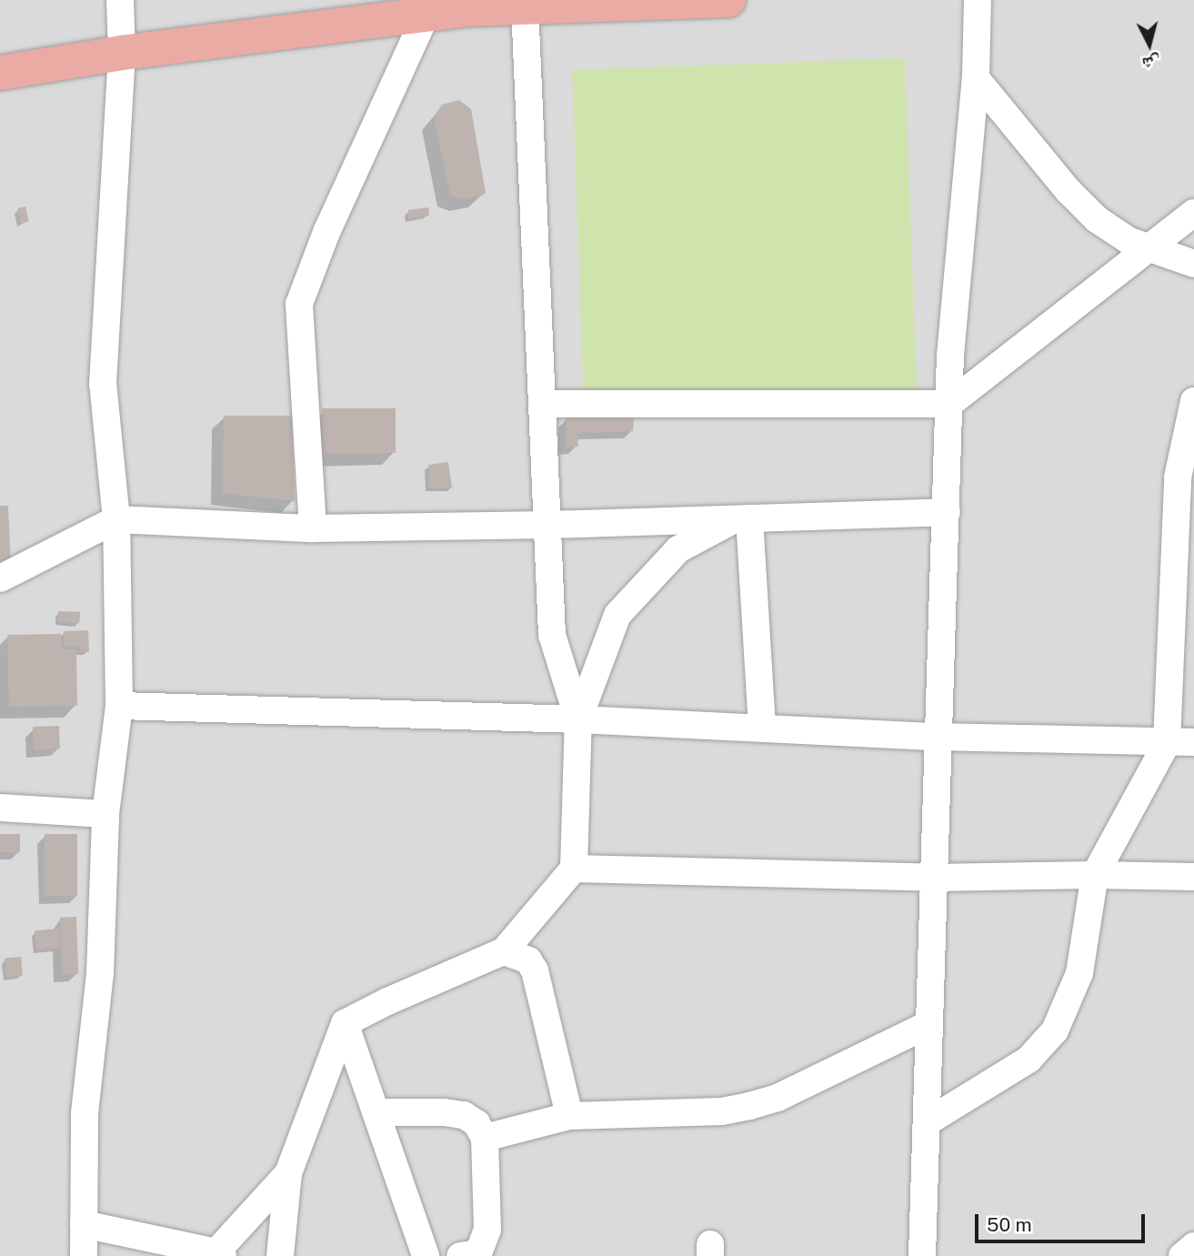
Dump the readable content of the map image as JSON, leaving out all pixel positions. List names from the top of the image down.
{
  "scale_bar": "50 m",
  "north": "bottom"
}
